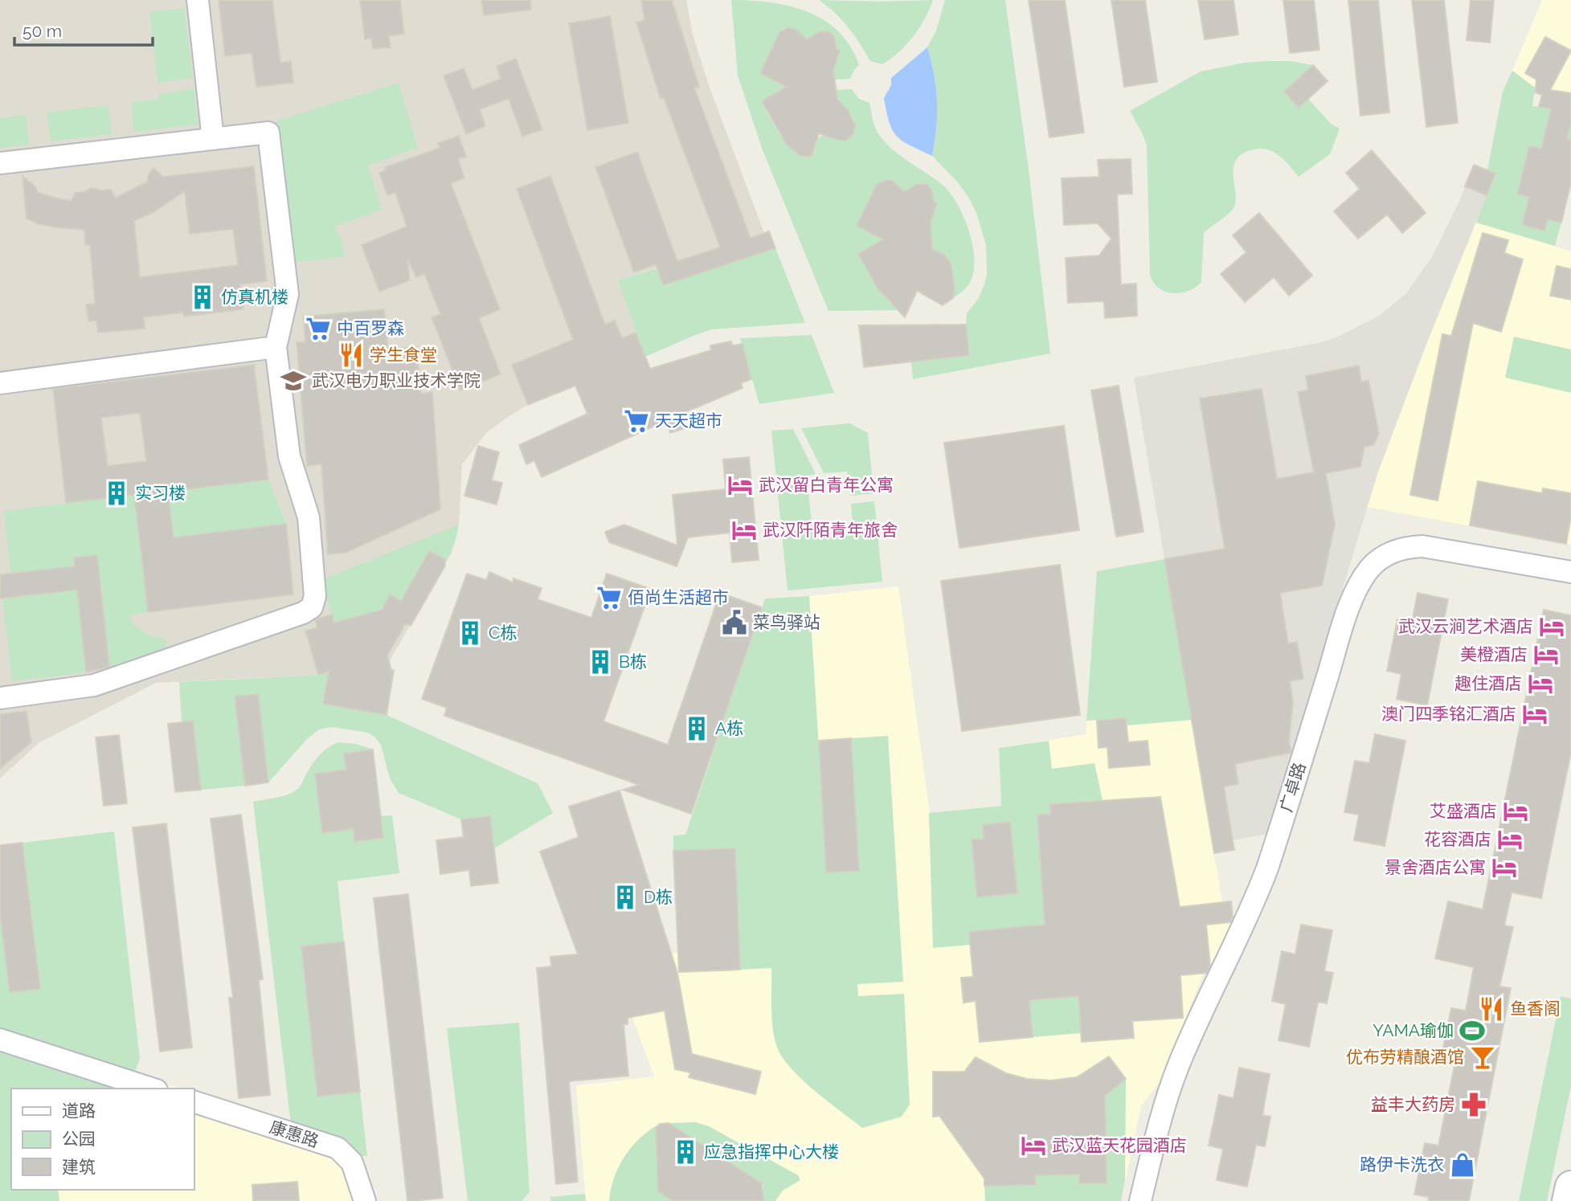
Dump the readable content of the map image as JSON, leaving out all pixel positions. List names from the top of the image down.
{
  "streets": {
    "street": ["广卓路", "康惠路"]
  },
  "places": {
    "building": [
      "仿真机楼",
      "实习楼",
      "C栋",
      "B栋",
      "A栋",
      "D栋",
      "应急指挥中心大楼"
    ],
    "supermarket": ["中百罗森", "天天超市", "佰尚生活超市"],
    "restaurant": ["学生食堂", "鱼香阁"],
    "school or university": ["武汉电力职业技术学院"],
    "hotel": [
      "武汉留白青年公寓",
      "武汉阡陌青年旅舍",
      "武汉云涧艺术酒店",
      "美橙酒店",
      "趣住酒店",
      "澳门四季铭汇酒店",
      "艾盛酒店",
      "花容酒店",
      "景舍酒店公寓",
      "武汉蓝天花园酒店"
    ],
    "public building": ["菜鸟驿站"],
    "sports": ["YAMA瑜伽"],
    "bar": ["优布劳精酿酒馆"],
    "pharmacy": ["益丰大药房"],
    "shop": ["路伊卡洗衣"]
  },
  "legend": ["道路", "公园", "建筑"],
  "scale_bar": "50 m"
}
